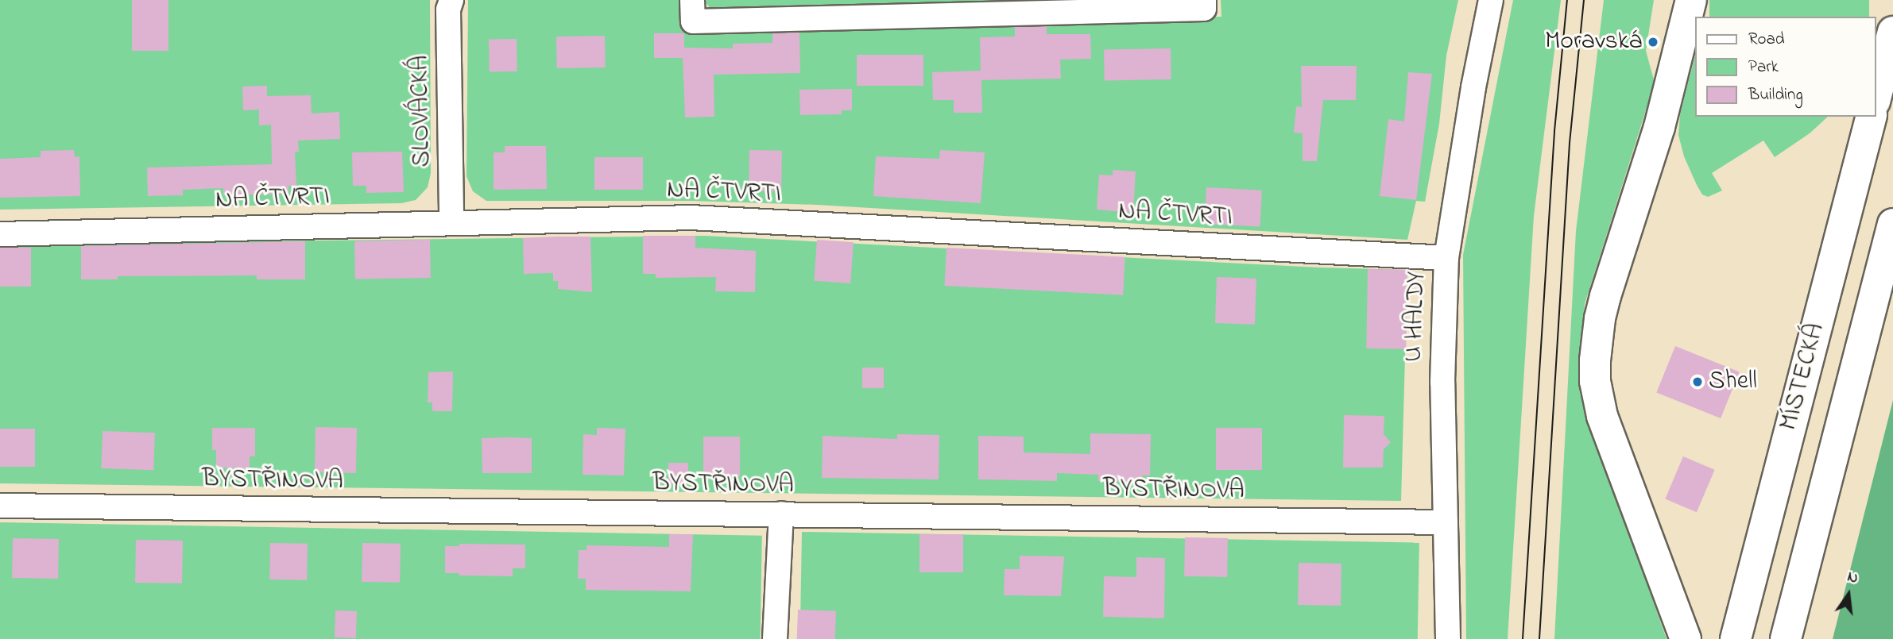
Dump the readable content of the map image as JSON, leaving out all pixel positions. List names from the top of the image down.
{
  "streets": {
    "highway": ["MÍSTECKÁ"],
    "street": [
      "SLOVÁCKÁ",
      "NA ČTVRTI",
      "U HALDY",
      "BYSTŘINOVA"
    ]
  },
  "crossings": [
    ["SLOVÁCKÁ", "NA ČTVRTI"],
    ["NA ČTVRTI", "U HALDY"],
    ["U HALDY", "BYSTŘINOVA"]
  ],
  "places": ["Moravská", "Shell"],
  "legend": ["Road", "Park", "Building"],
  "north": "top"
}
